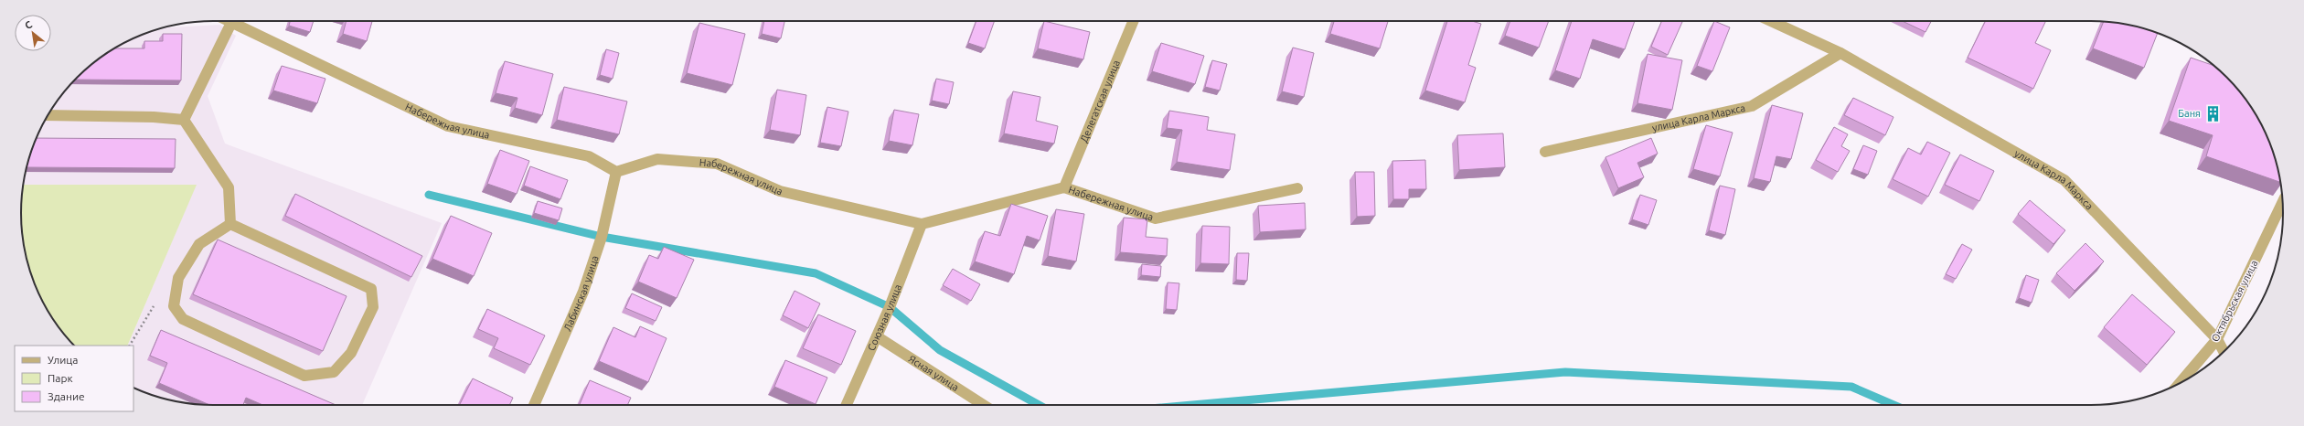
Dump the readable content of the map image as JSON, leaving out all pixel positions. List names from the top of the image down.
{
  "streets": {
    "street": [
      "Делегатская улица",
      "улица Карла Маркса",
      "Набережная улица",
      "Лабинская улица",
      "Октябрьская улица",
      "Союзная улица",
      "Ясная улица"
    ]
  },
  "crossings": [
    ["Делегатская улица", "Набережная улица"],
    ["улица Карла Маркса", "Октябрьская улица"],
    ["Набережная улица", "Лабинская улица"],
    ["Набережная улица", "Союзная улица"],
    ["Союзная улица", "Ясная улица"]
  ],
  "places": {
    "building": ["Баня"]
  },
  "legend": ["Улица", "Парк", "Здание"],
  "north": "top left"
}
